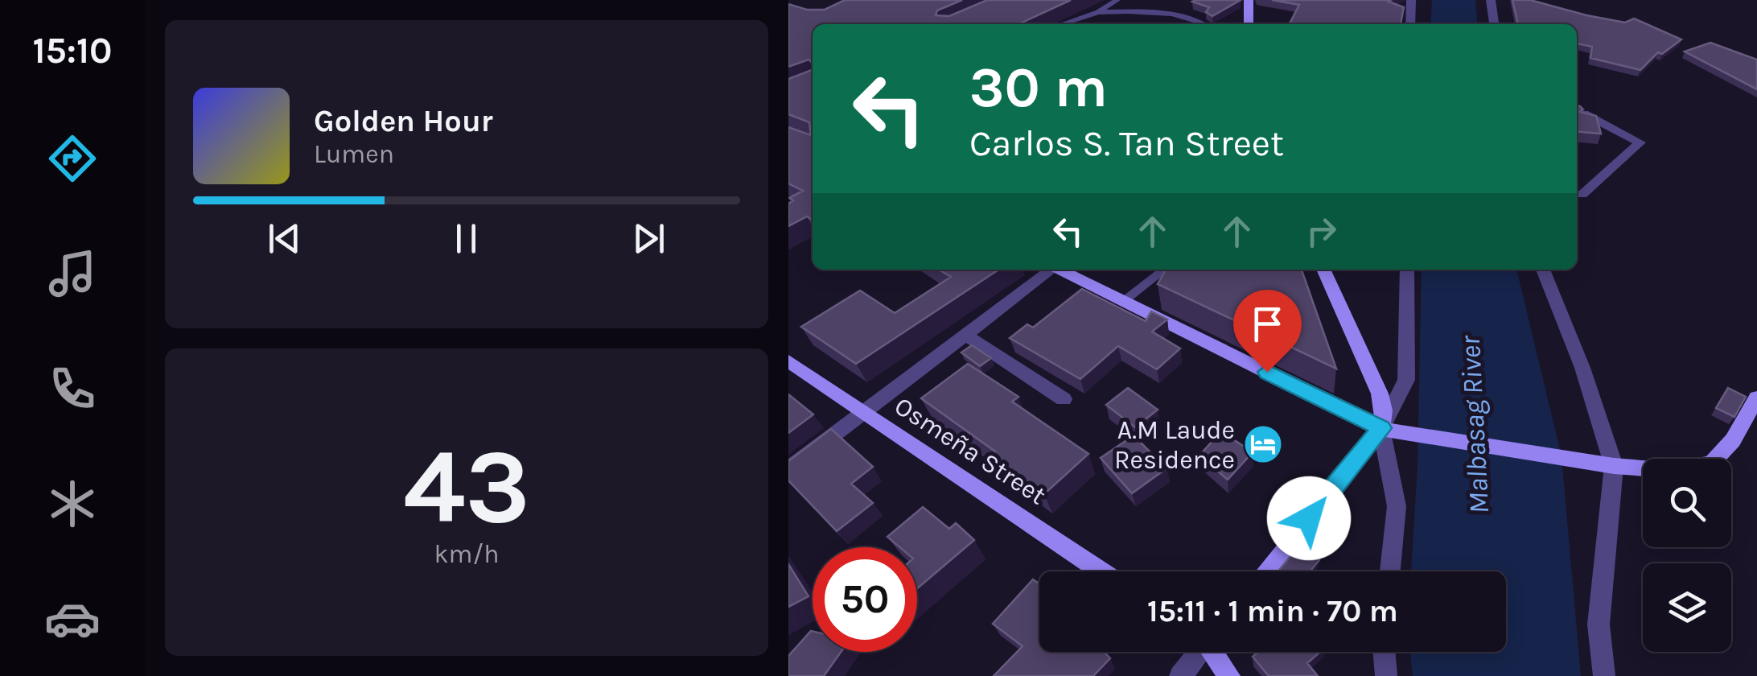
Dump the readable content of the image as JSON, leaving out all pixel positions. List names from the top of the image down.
{
  "streets": {
    "main road": ["Osmeña Street"]
  },
  "water": ["Malbasag River"],
  "places": {
    "hotel": ["A.M Laude Residence"]
  },
  "page": {
    "tabs": "15:10",
    "turn": ["30 m", "Carlos S. Tan Street"],
    "song": ["Golden Hour", "Lumen"],
    "tile": ["43", "km/h"],
    "limit": "50",
    "trip": "15:11 · 1 min · 70 m"
  }
}
